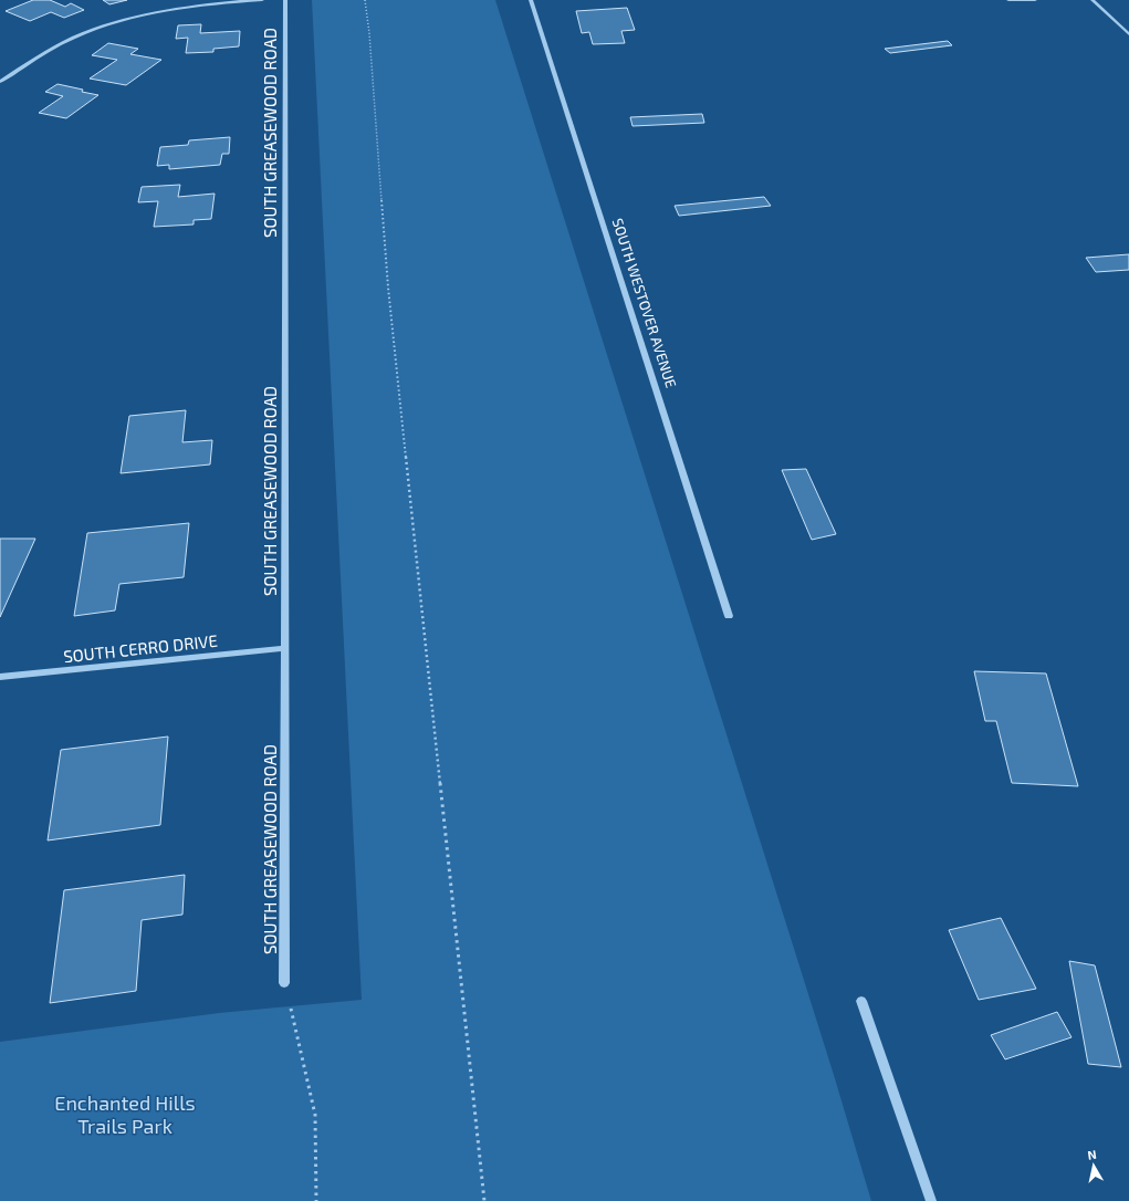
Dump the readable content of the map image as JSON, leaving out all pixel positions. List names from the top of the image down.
{
  "streets": {
    "street": ["SOUTH GREASEWOOD ROAD", "SOUTH WESTOVER AVENUE", "SOUTH CERRO DRIVE"]
  },
  "crossings": [
    ["SOUTH GREASEWOOD ROAD", "SOUTH CERRO DRIVE"]
  ],
  "parks": ["Enchanted Hills Trails Park"],
  "north": "top"
}
